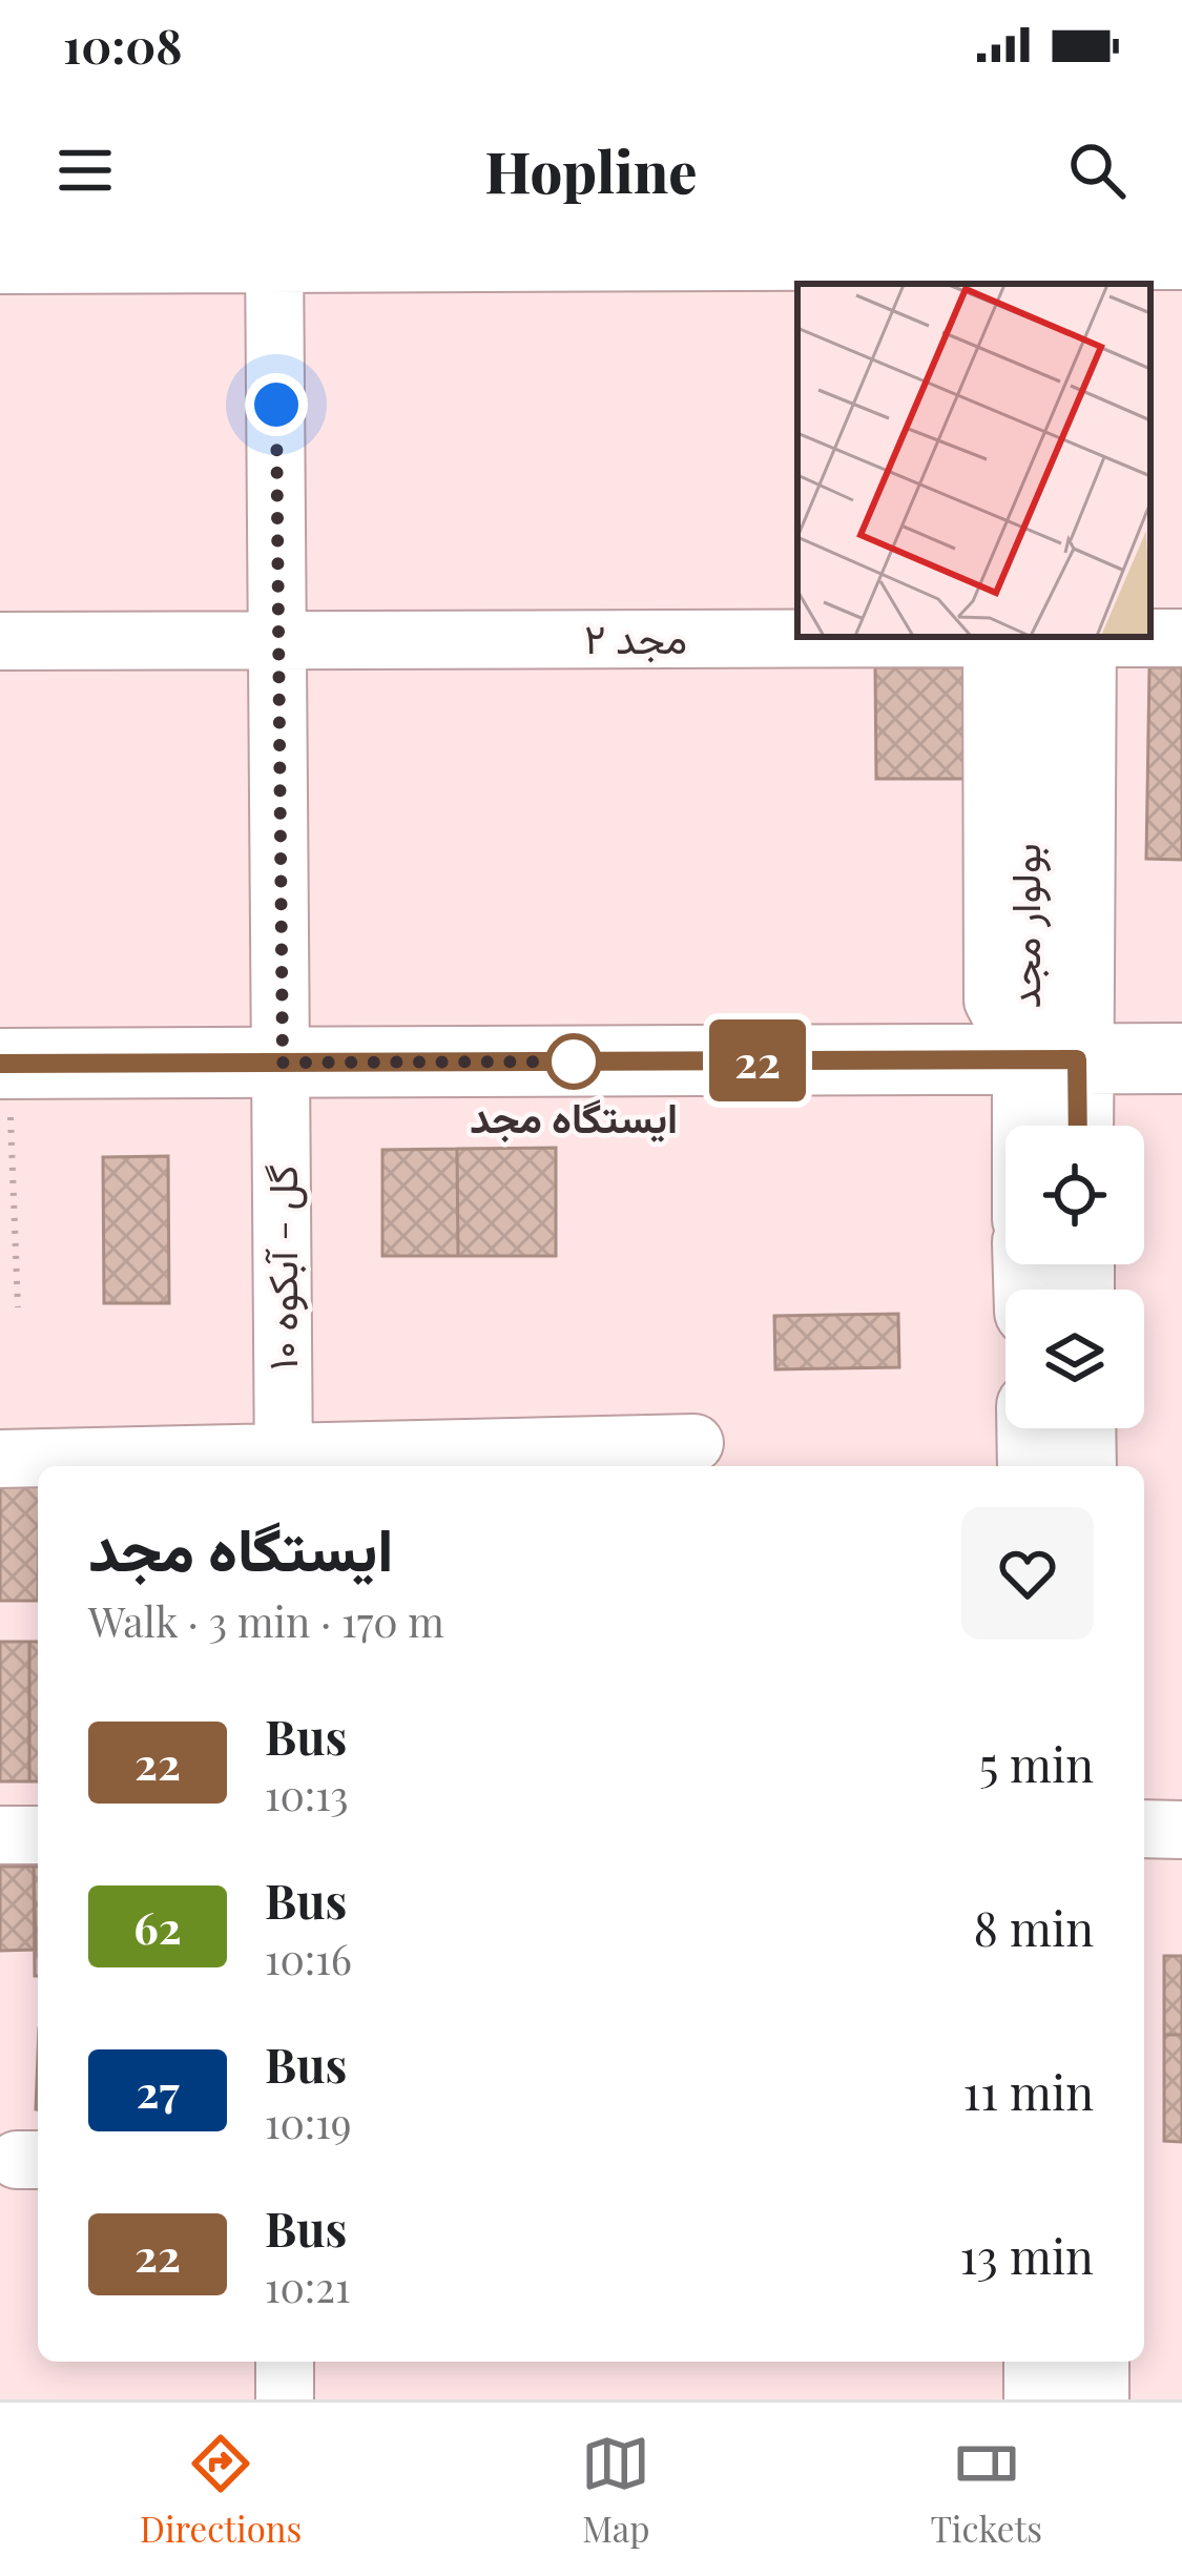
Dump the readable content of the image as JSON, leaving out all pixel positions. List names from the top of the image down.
{
  "streets": {
    "main road": ["بولوار مجد"],
    "street": ["مجد ۲", "گل - آبکوه ۱۰"]
  },
  "crossings": [
    ["مجد ۲", "گل - آبکوه ۱۰"]
  ],
  "places": ["ایستگاه مجد"],
  "lines": ["bus line 22"],
  "page": {
    "status": "10:08",
    "header": "Hopline",
    "on_map": "22",
    "heading": ["ایستگاه مجد", "Walk · 3 min · 170 m"],
    "list": [
      {
        "mark": "22",
        "name": "Bus",
        "note": "10:13",
        "value": "5 min"
      },
      {
        "mark": "62",
        "name": "Bus",
        "note": "10:16",
        "value": "8 min"
      },
      {
        "mark": "27",
        "name": "Bus",
        "note": "10:19",
        "value": "11 min"
      },
      {
        "mark": "22",
        "name": "Bus",
        "note": "10:21",
        "value": "13 min"
      }
    ],
    "tabs": ["Directions", "Map", "Tickets"]
  }
}
